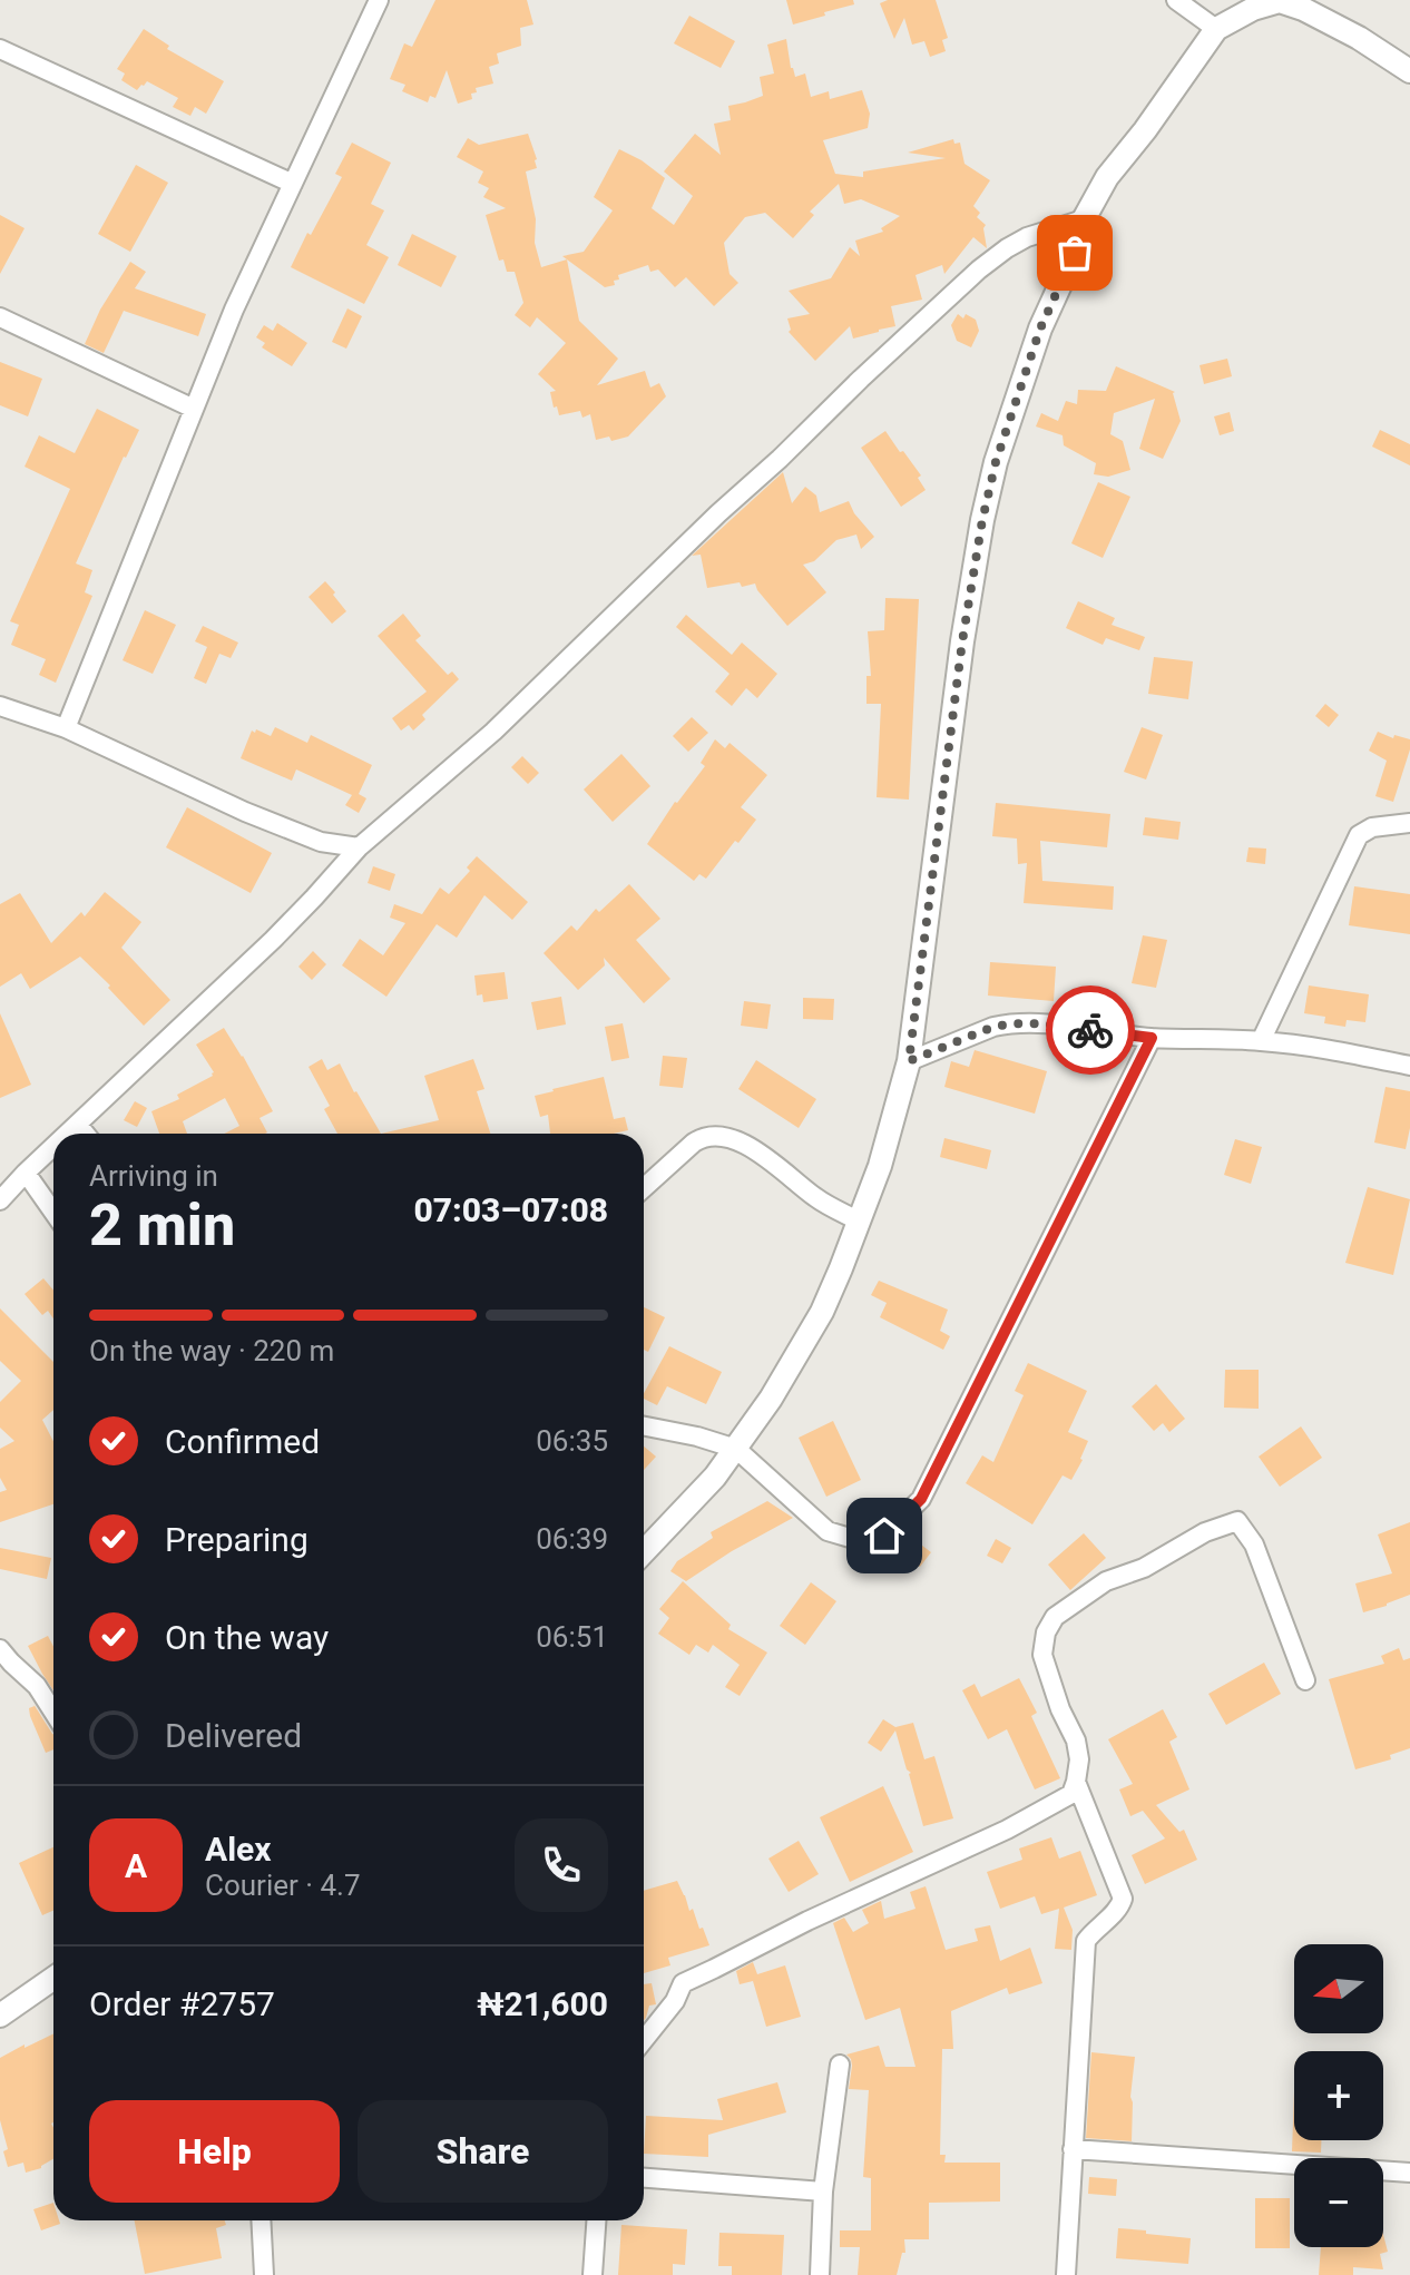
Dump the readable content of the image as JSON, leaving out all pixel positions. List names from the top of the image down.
{
  "north": "left",
  "page": {
    "heading": ["2 min", "Arriving in", "07:03–07:08"],
    "panel": [
      "Alex",
      "Courier · 4.7",
      "Order #2757",
      "₦21,600"
    ],
    "bar": "On the way · 220 m",
    "list": [
      ["Confirmed", "06:35"],
      ["Preparing", "06:39"],
      ["On the way", "06:51"],
      "Delivered"
    ],
    "round": "A",
    "map_buttons": ["+", "−"],
    "buttons": ["Help", "Share"]
  }
}
